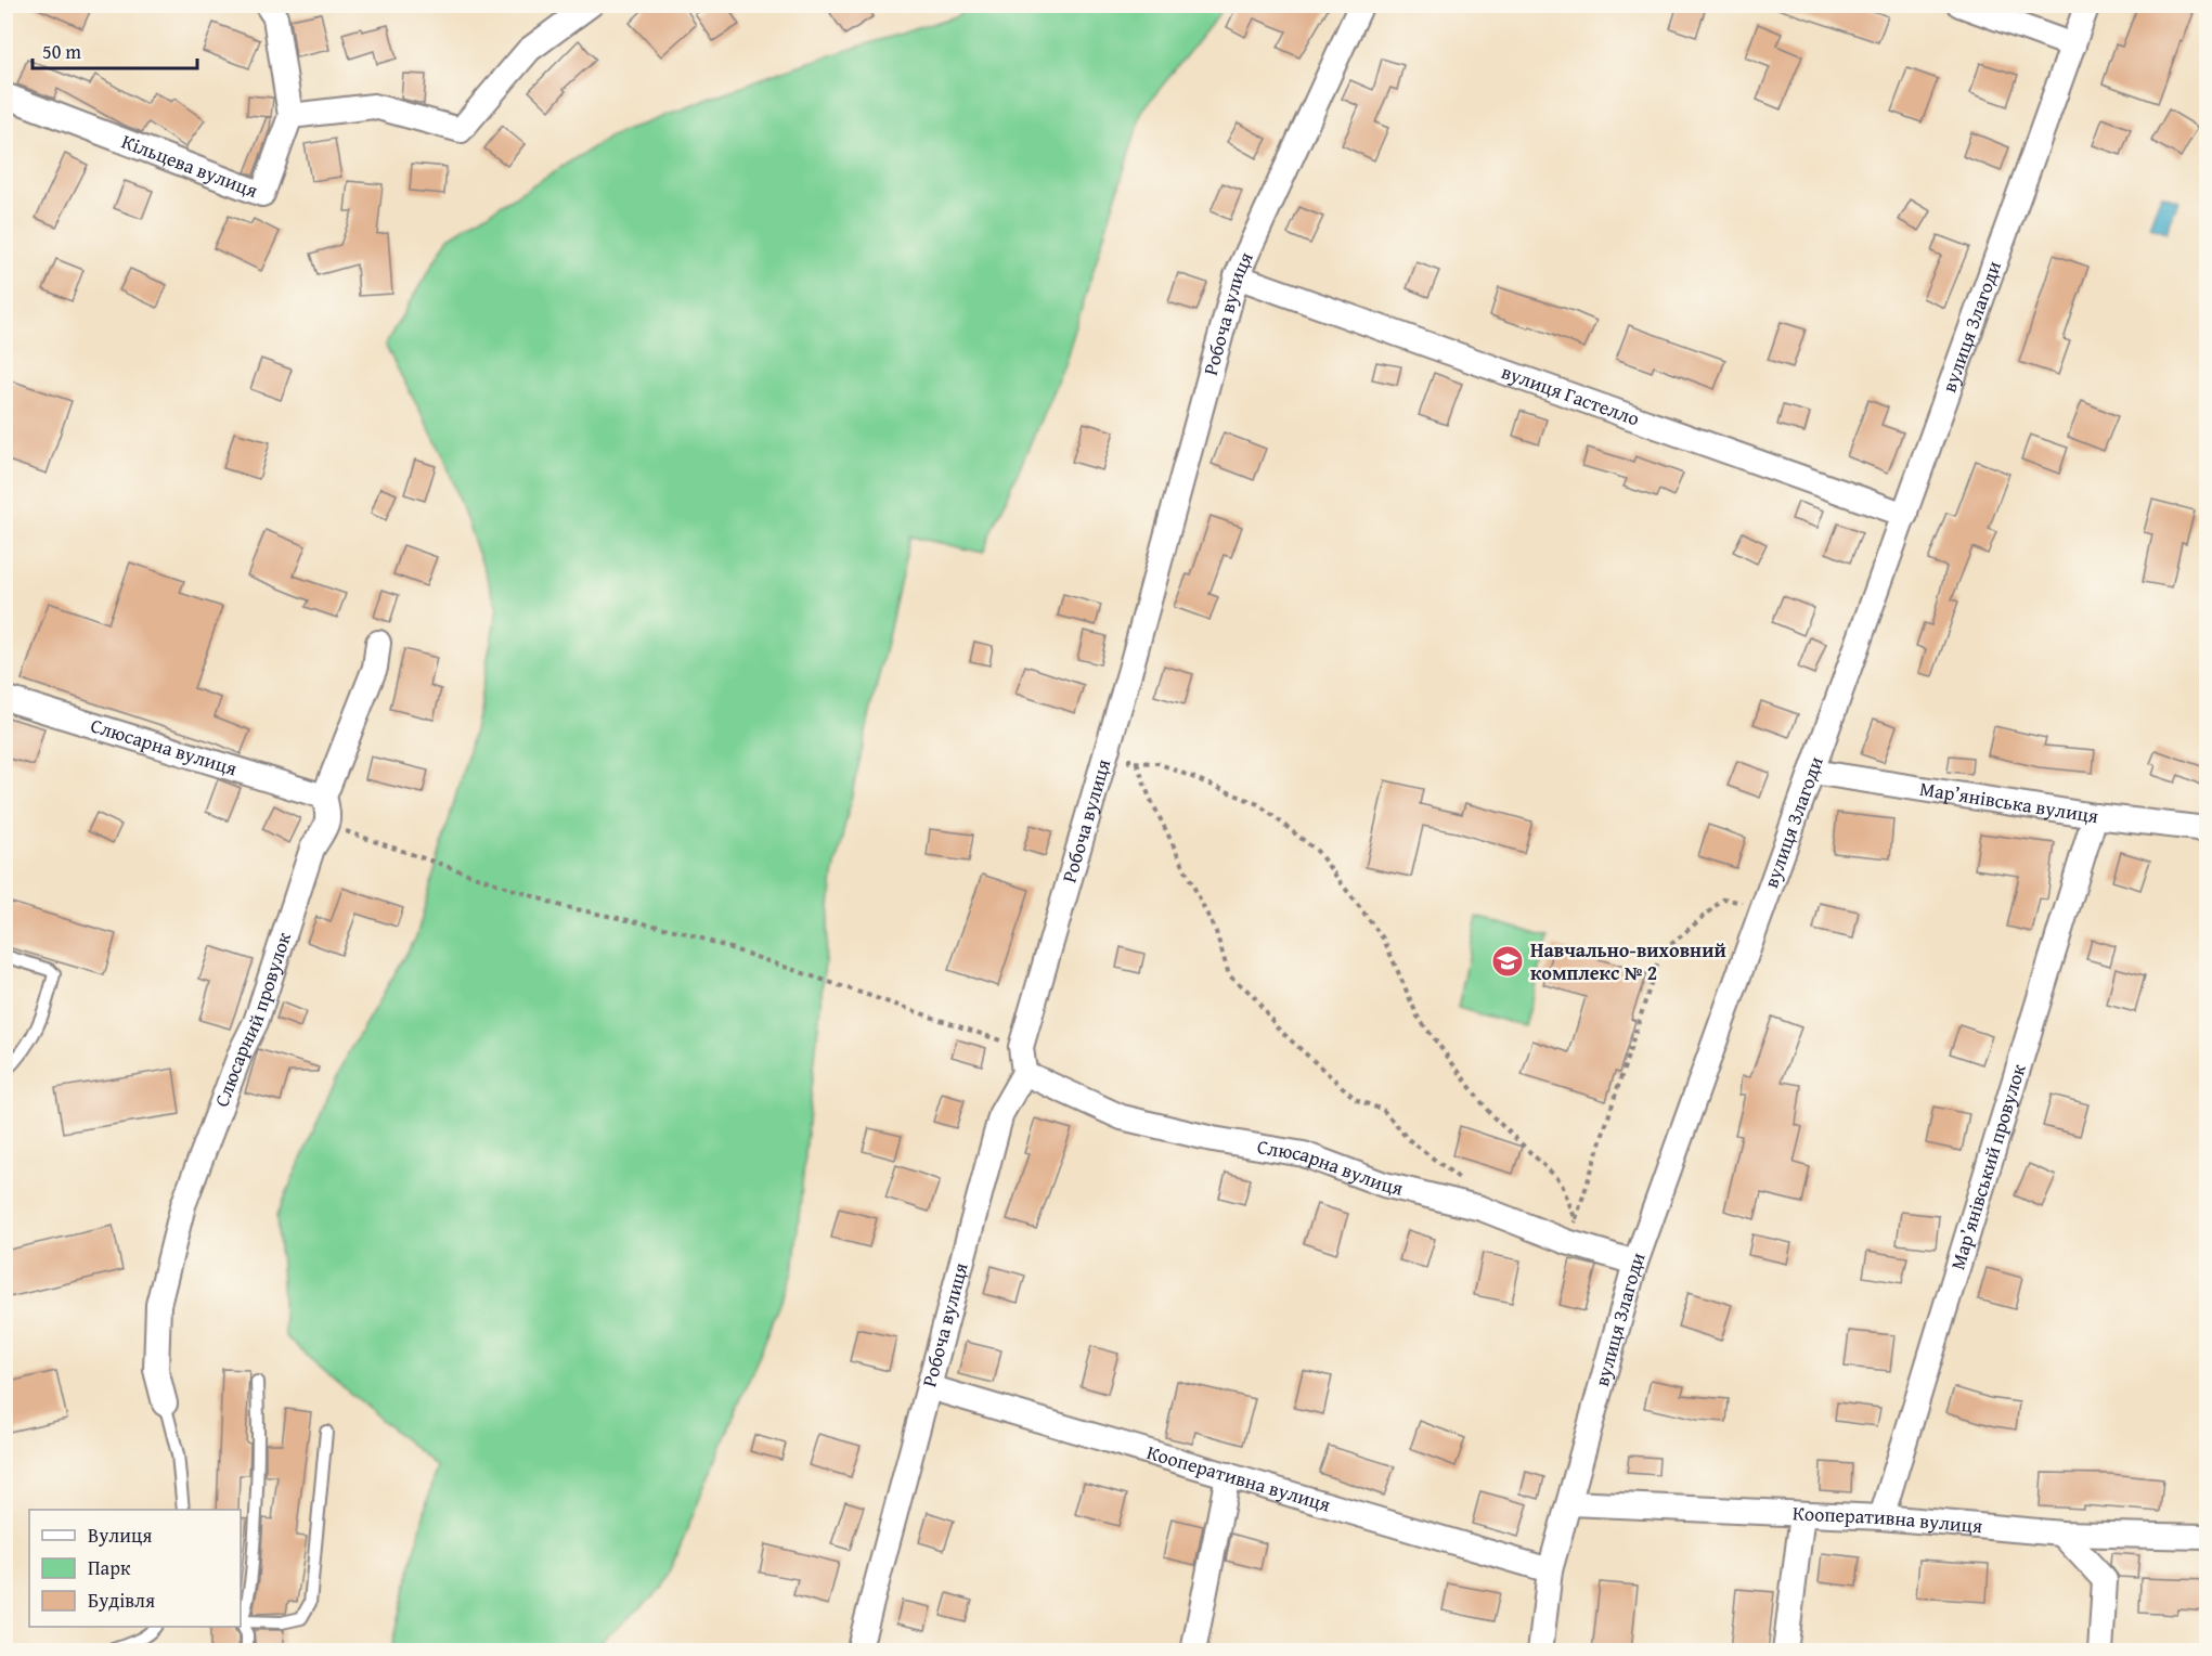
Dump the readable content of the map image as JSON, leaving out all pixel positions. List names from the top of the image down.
{
  "streets": {
    "street": [
      "Кільцева вулиця",
      "Робоча вулиця",
      "вулиця Злагоди",
      "вулиця Гастелло",
      "Слюсарна вулиця",
      "Мар’янівська вулиця",
      "Слюсарний провулок",
      "Мар’янівський провулок",
      "Кооперативна вулиця"
    ]
  },
  "crossings": [
    ["Робоча вулиця", "вулиця Гастелло"],
    ["Робоча вулиця", "Слюсарна вулиця"],
    ["Робоча вулиця", "Кооперативна вулиця"],
    ["вулиця Злагоди", "вулиця Гастелло"],
    ["вулиця Злагоди", "Слюсарна вулиця"],
    ["вулиця Злагоди", "Мар’янівська вулиця"],
    ["вулиця Злагоди", "Кооперативна вулиця"],
    ["Мар’янівська вулиця", "Мар’янівський провулок"],
    ["Мар’янівський провулок", "Кооперативна вулиця"]
  ],
  "places": {
    "school or university": ["Навчально-виховний комплекс № 2"]
  },
  "legend": ["Вулиця", "Парк", "Будівля"],
  "scale_bar": "50 m"
}
